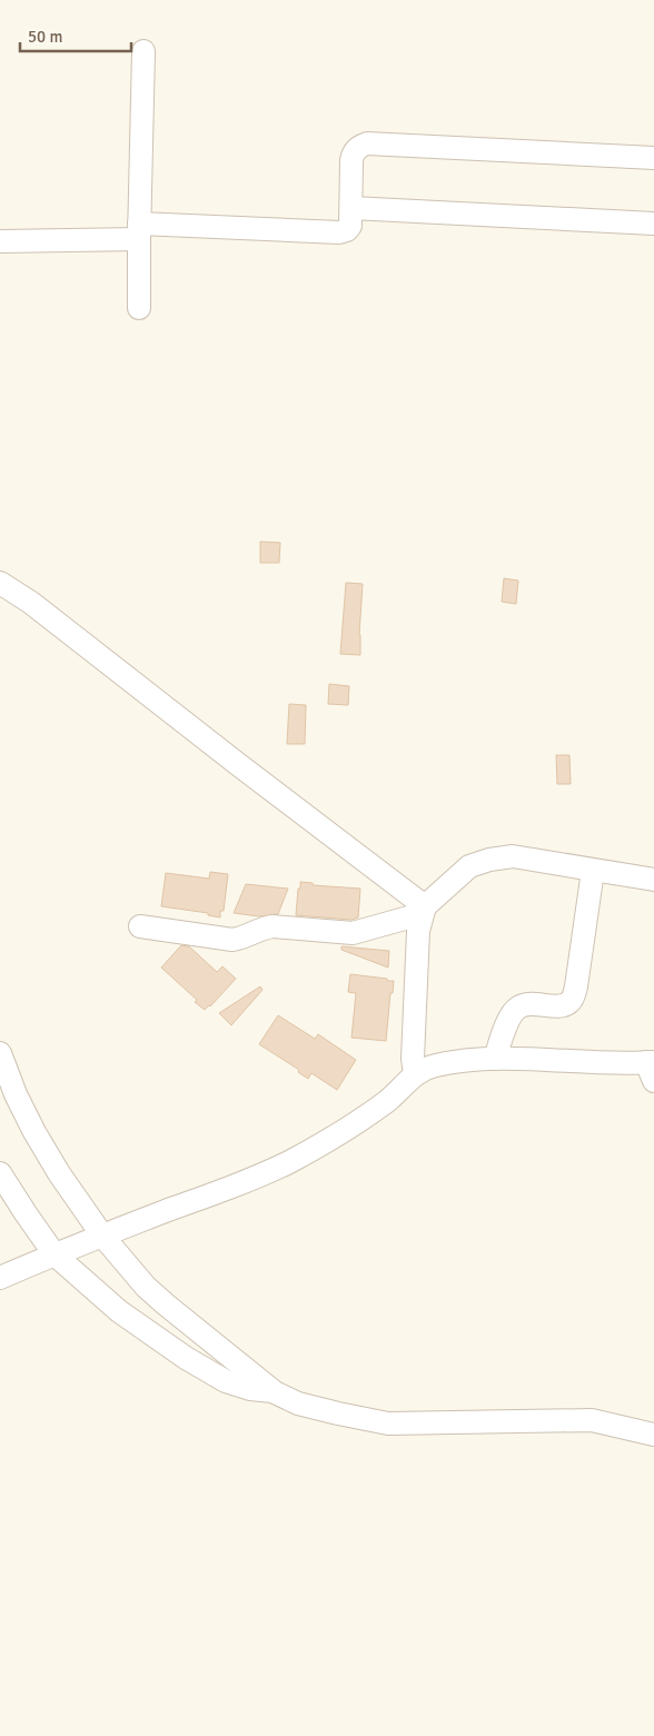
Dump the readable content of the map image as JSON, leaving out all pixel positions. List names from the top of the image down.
{
  "scale_bar": "50 m"
}
